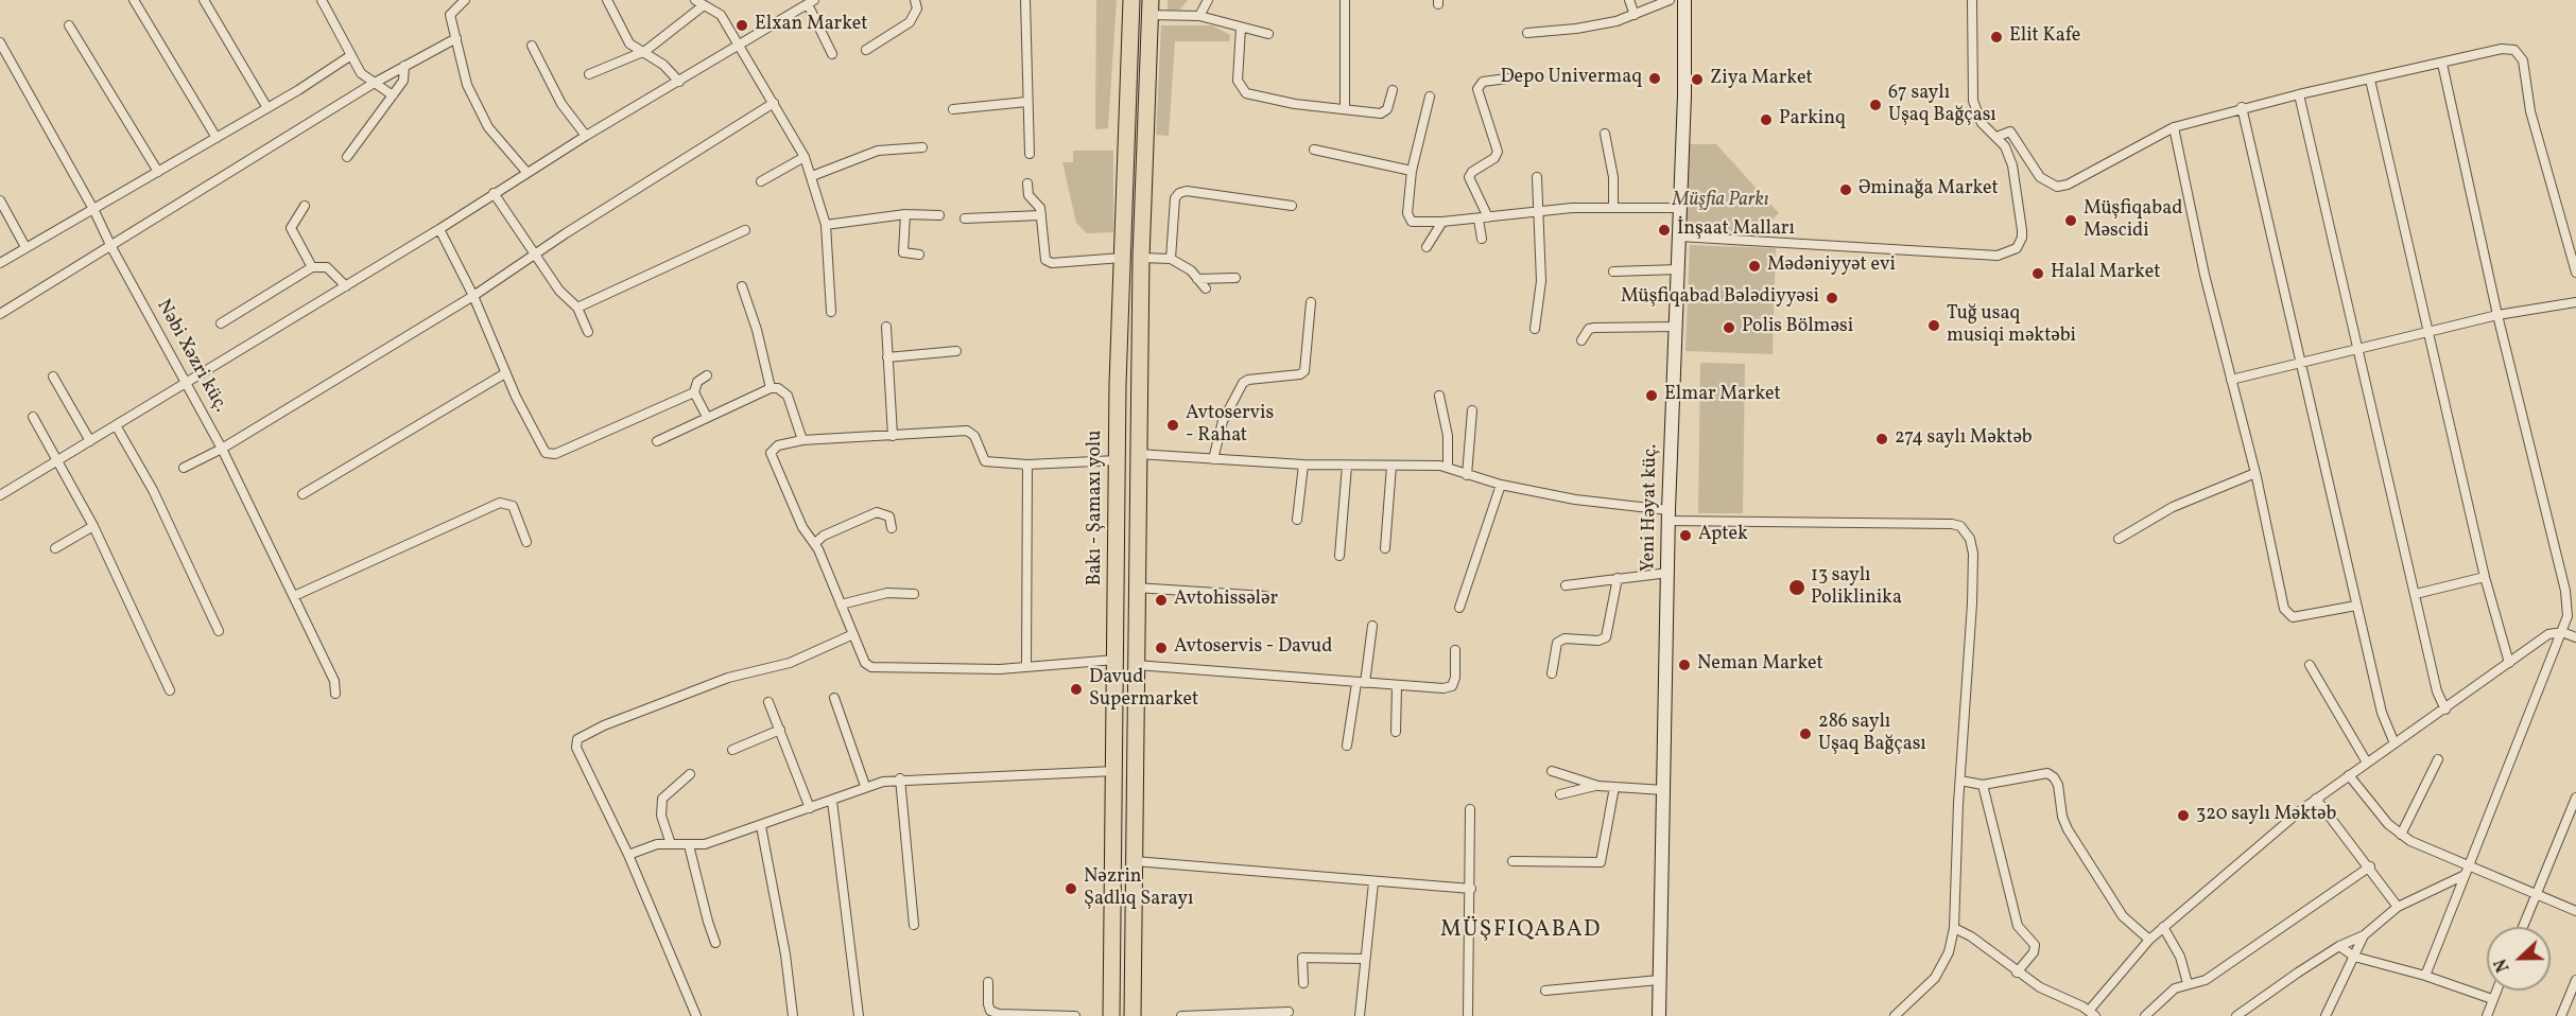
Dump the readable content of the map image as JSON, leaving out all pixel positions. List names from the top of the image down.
{
  "streets": {
    "highway": ["Bakı - Şamaxı yolu"],
    "street": ["Nəbi Xəzri küç.", "Yeni Həyat küç."]
  },
  "districts": ["MÜŞFIQABAD"],
  "parks": ["Müşfia Parkı"],
  "places": [
    "Elxan Market",
    "Elit Kafe",
    "Depo Univermaq",
    "Ziya Market",
    "67 saylı Uşaq Bağçası",
    "Parkinq",
    "Əminağa Market",
    "Müşfiqabad Məscidi",
    "İnşaat Malları",
    "Mədəniyyət evi",
    "Halal Market",
    "Müşfiqabad Bələdiyyəsi",
    "Tuğ usaq musiqi məktəbi",
    "Polis Bölməsi",
    "Elmar Market",
    "Avtoservis - Rahat",
    "274 saylı Məktəb",
    "Aptek",
    "13 saylı Poliklinika",
    "Avtohissələr",
    "Avtoservis - Davud",
    "Neman Market",
    "Davud Supermarket",
    "286 saylı Uşaq Bağçası",
    "320 saylı Məktəb",
    "Nəzrin Şadlıq Sarayı"
  ],
  "north": "left"
}
